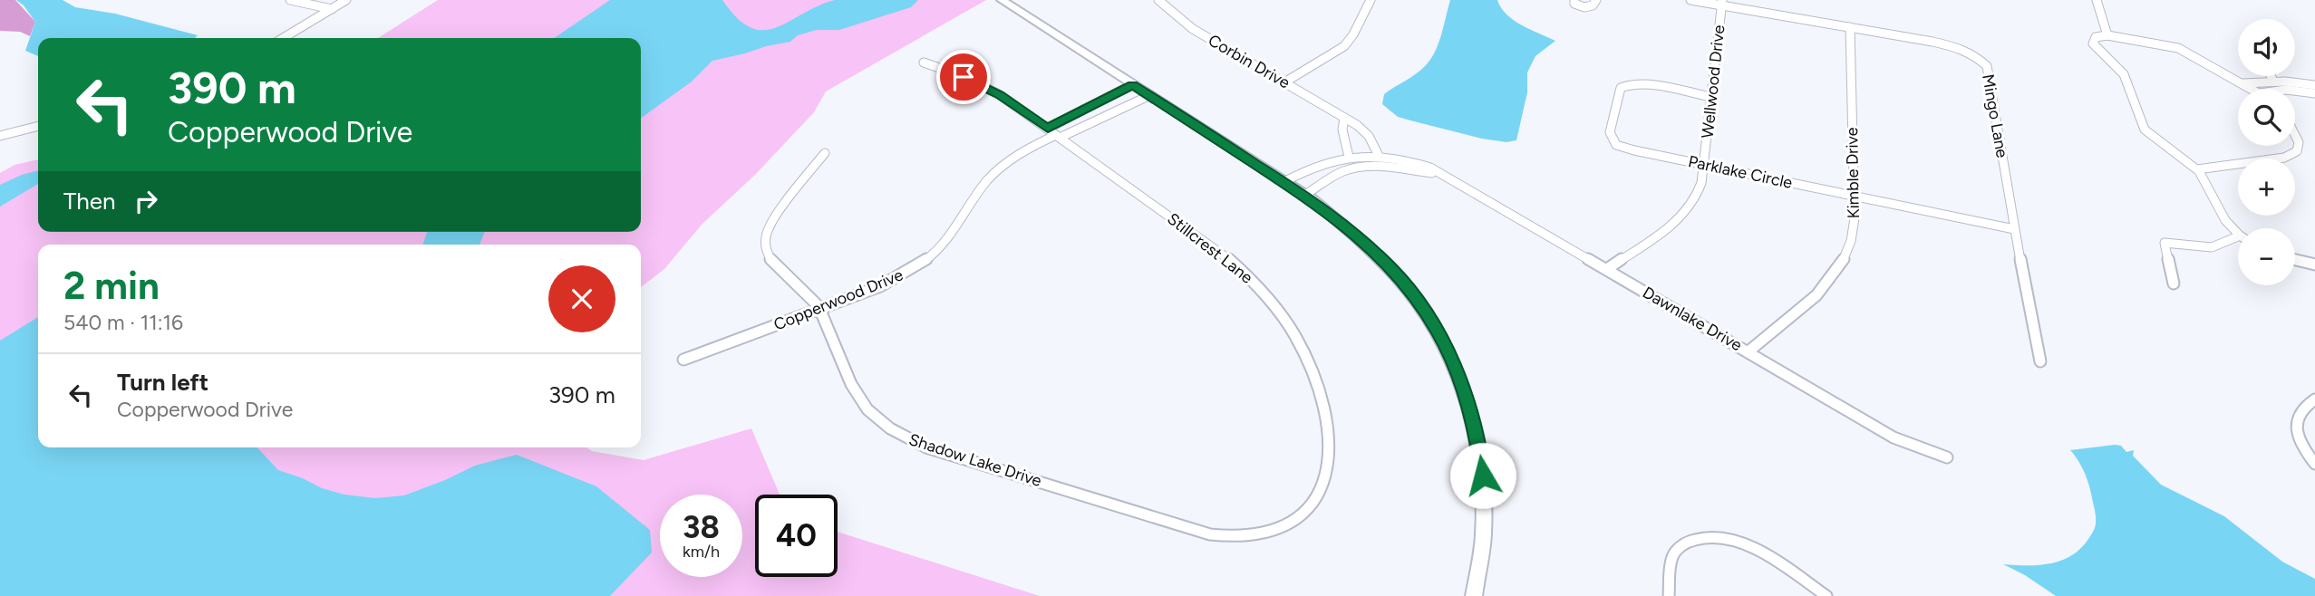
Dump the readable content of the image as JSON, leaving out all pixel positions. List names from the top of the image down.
{
  "streets": {
    "street": [
      "Corbin Drive",
      "Wellwood Drive",
      "Mingo Lane",
      "Parklake Circle",
      "Kimble Drive",
      "Stillcrest Lane",
      "Copperwood Drive",
      "Dawnlake Drive",
      "Shadow Lake Drive"
    ]
  },
  "crossings": [
    ["Corbin Drive", "Dawnlake Drive"],
    ["Wellwood Drive", "Mingo Lane"],
    ["Wellwood Drive", "Parklake Circle"],
    ["Wellwood Drive", "Dawnlake Drive"],
    ["Mingo Lane", "Parklake Circle"],
    ["Mingo Lane", "Kimble Drive"],
    ["Parklake Circle", "Kimble Drive"],
    ["Kimble Drive", "Dawnlake Drive"],
    ["Stillcrest Lane", "Copperwood Drive"],
    ["Stillcrest Lane", "Shadow Lake Drive"],
    ["Copperwood Drive", "Shadow Lake Drive"]
  ],
  "page": {
    "map_buttons": ["+", "−"],
    "turn": ["390 m", "Copperwood Drive"],
    "then": "Then",
    "heading": ["2 min", "540 m · 11:16"],
    "list": [
      {
        "name": "Turn left",
        "note": "Copperwood Drive",
        "value": "390 m"
      }
    ],
    "speed": "38 km/h",
    "limit": "40"
  }
}
